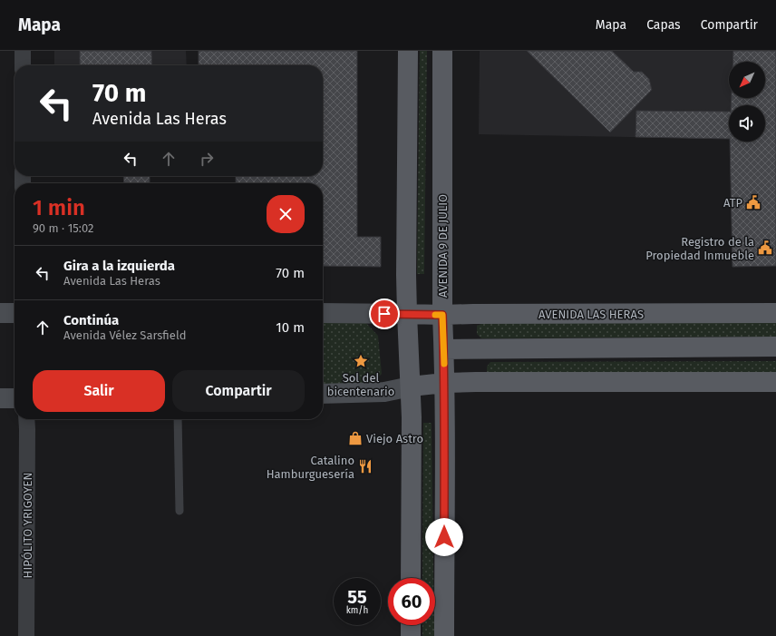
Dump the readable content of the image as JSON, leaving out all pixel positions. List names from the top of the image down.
{
  "streets": {
    "main road": ["AVENIDA 9 DE JULIO", "AVENIDA LAS HERAS"],
    "street": ["HIPÓLITO YRIGOYEN"]
  },
  "crossings": [
    ["AVENIDA 9 DE JULIO", "AVENIDA LAS HERAS"]
  ],
  "places": {
    "public building": ["ATP", "Registro de la Propiedad Inmueble"],
    "place": ["Sol del bicentenario"],
    "shop": ["Viejo Astro"],
    "restaurant": ["Catalino Hamburguesería"]
  },
  "north": "bottom left",
  "page": {
    "header": "Mapa",
    "nav": ["Mapa", "Capas", "Compartir"],
    "turn": ["70 m", "Avenida Las Heras"],
    "heading": ["1 min", "90 m · 15:02"],
    "list": [
      {
        "name": "Gira a la izquierda",
        "note": "Avenida Las Heras",
        "value": "70 m"
      },
      {
        "name": "Continúa",
        "note": "Avenida Vélez Sarsfield",
        "value": "10 m"
      }
    ],
    "buttons": ["Salir", "Compartir"],
    "speed": "55 km/h",
    "limit": "60"
  }
}
